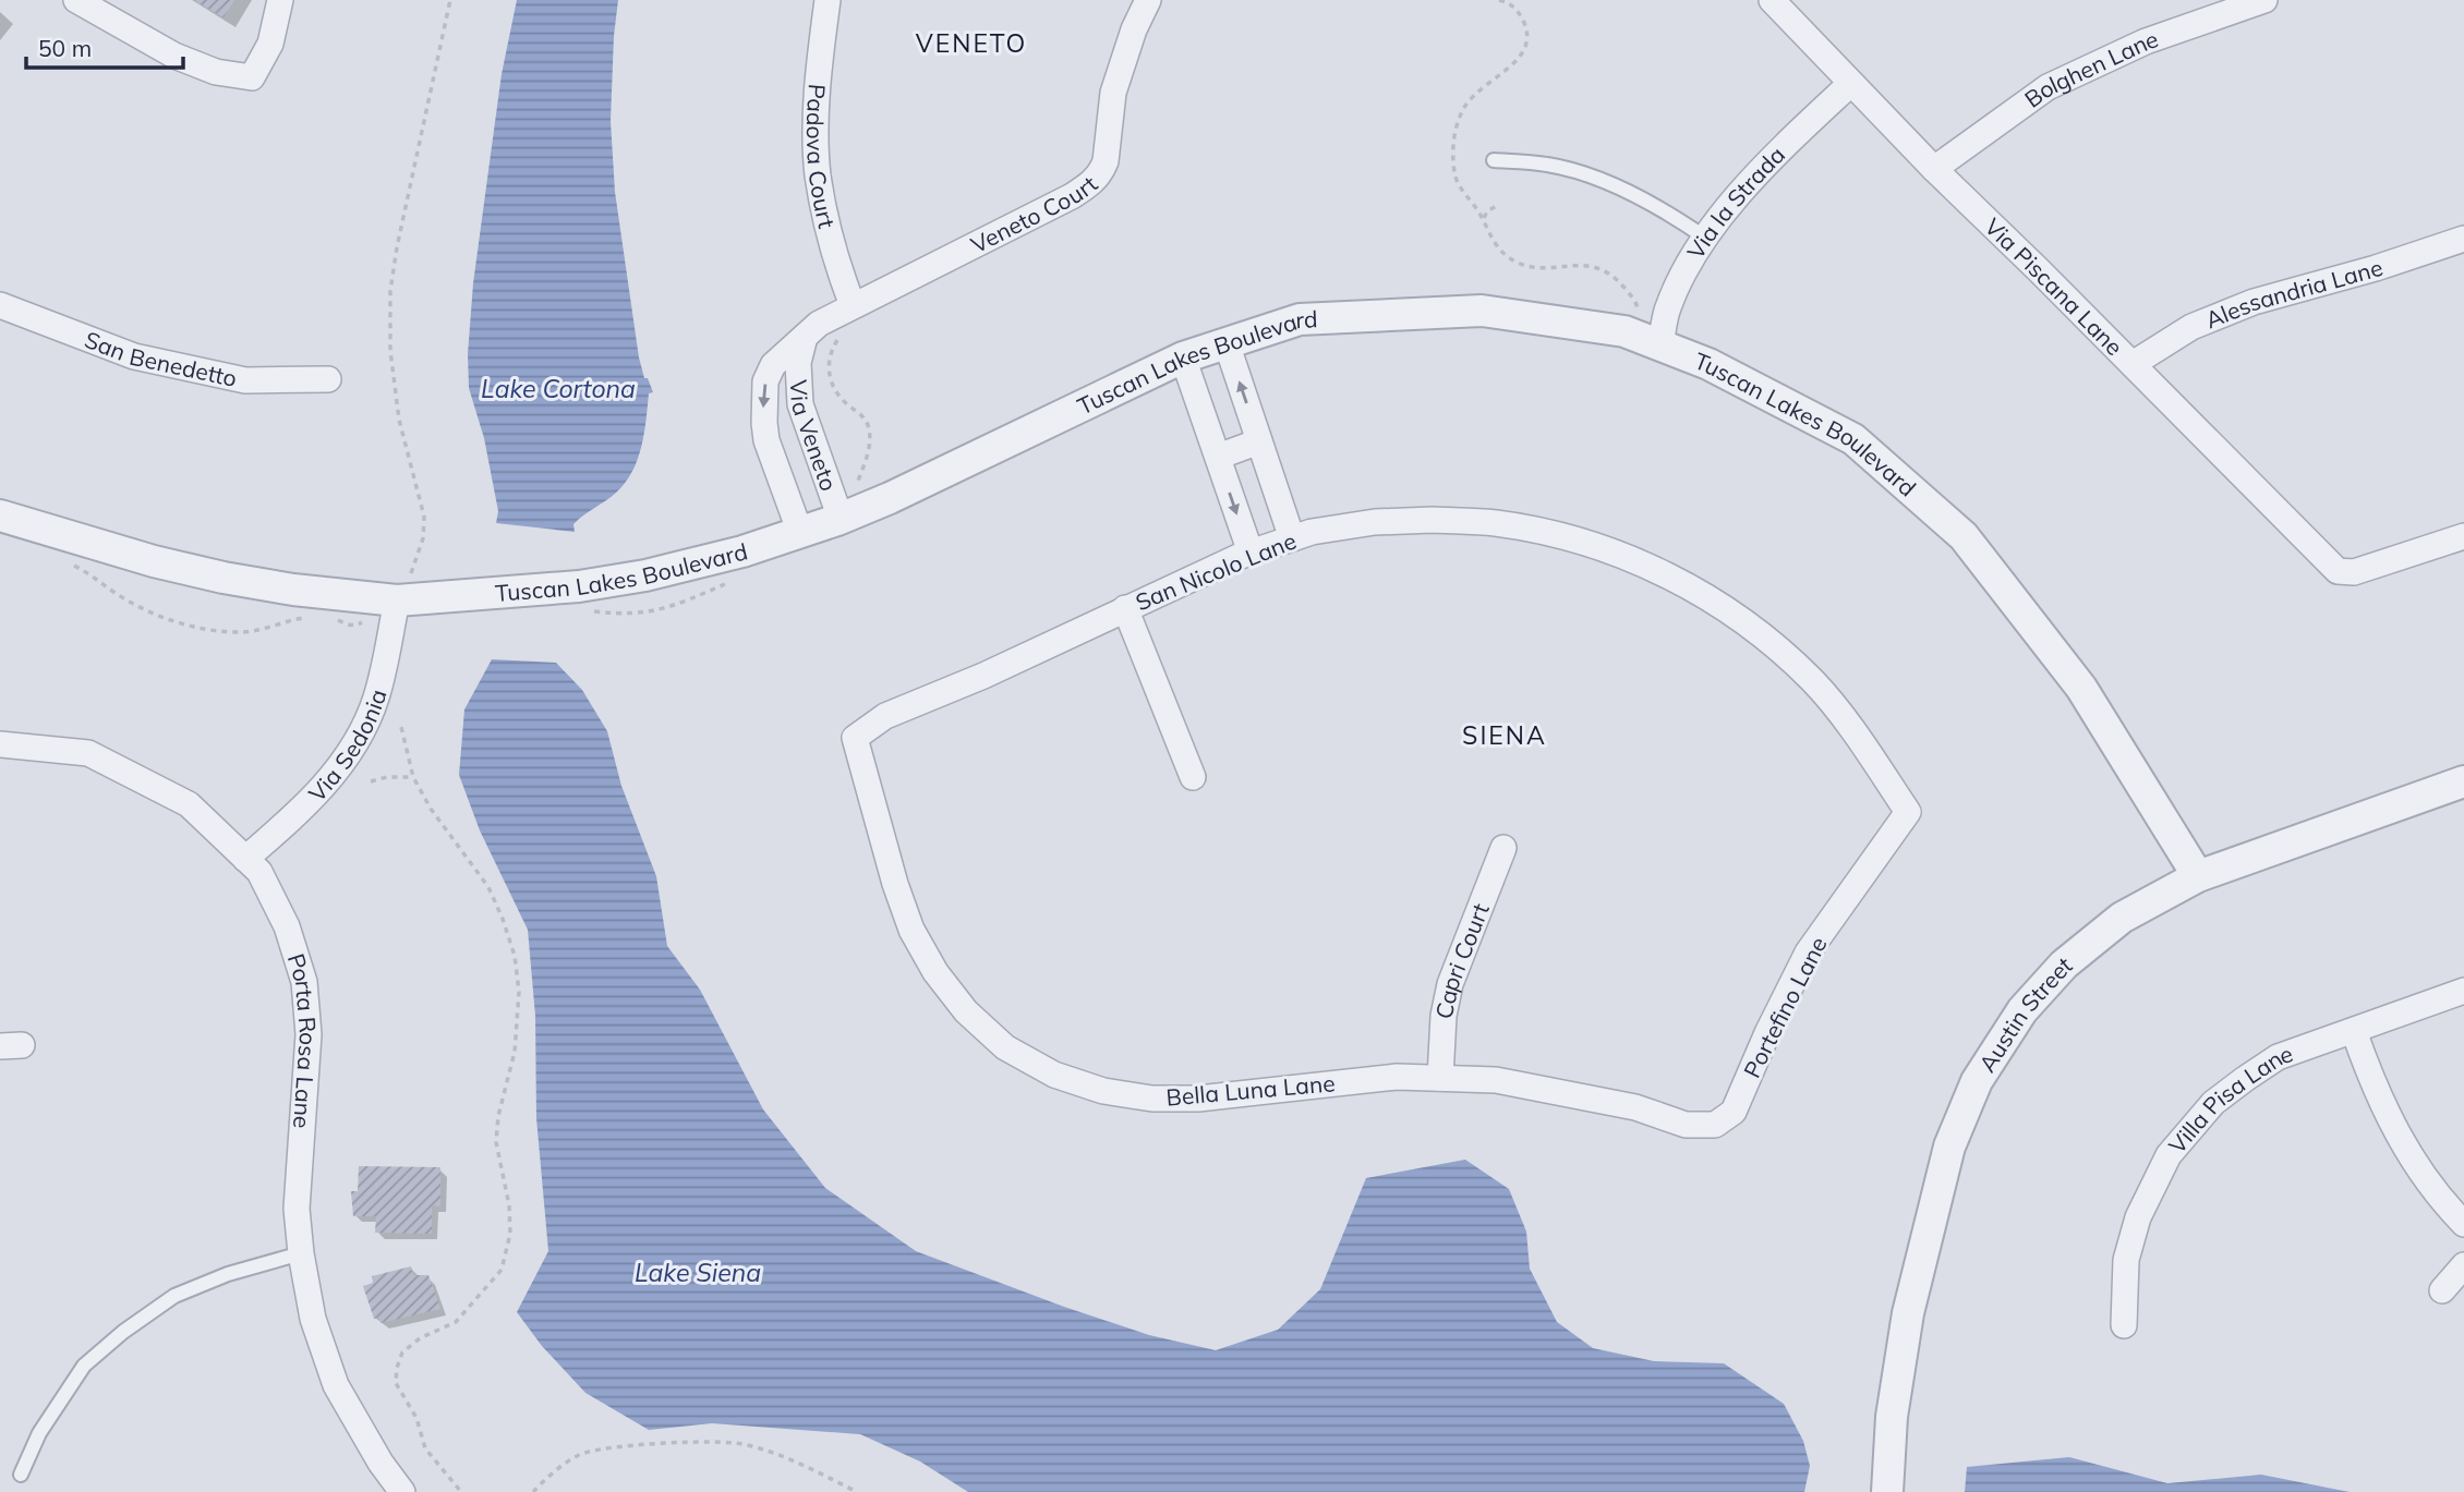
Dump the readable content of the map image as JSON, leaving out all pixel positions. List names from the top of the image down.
{
  "streets": {
    "street": [
      "Bolghen Lane",
      "Padova Court",
      "Via la Strada",
      "Veneto Court",
      "Via Piscana Lane",
      "Alessandria Lane",
      "San Benedetto",
      "Tuscan Lakes Boulevard",
      "Via Veneto",
      "San Nicolo Lane",
      "Via Sedonia",
      "Capri Court",
      "Portefino Lane",
      "Austin Street",
      "Porta Rosa Lane",
      "Bella Luna Lane",
      "Villa Pisa Lane"
    ]
  },
  "crossings": [
    ["Bolghen Lane", "Via Piscana Lane"],
    ["Padova Court", "Veneto Court"],
    ["Via la Strada", "Via Piscana Lane"],
    ["Via la Strada", "Tuscan Lakes Boulevard"],
    ["Veneto Court", "Via Veneto"],
    ["Via Piscana Lane", "Alessandria Lane"],
    ["Tuscan Lakes Boulevard", "Via Veneto"],
    ["Tuscan Lakes Boulevard", "Via Sedonia"],
    ["Tuscan Lakes Boulevard", "Austin Street"],
    ["San Nicolo Lane", "Portefino Lane"],
    ["San Nicolo Lane", "Bella Luna Lane"],
    ["Via Sedonia", "Porta Rosa Lane"],
    ["Capri Court", "Bella Luna Lane"],
    ["Portefino Lane", "Bella Luna Lane"]
  ],
  "districts": ["VENETO", "SIENA"],
  "water": ["Lake Cortona", "Lake Siena"],
  "scale_bar": "50 m"
}
